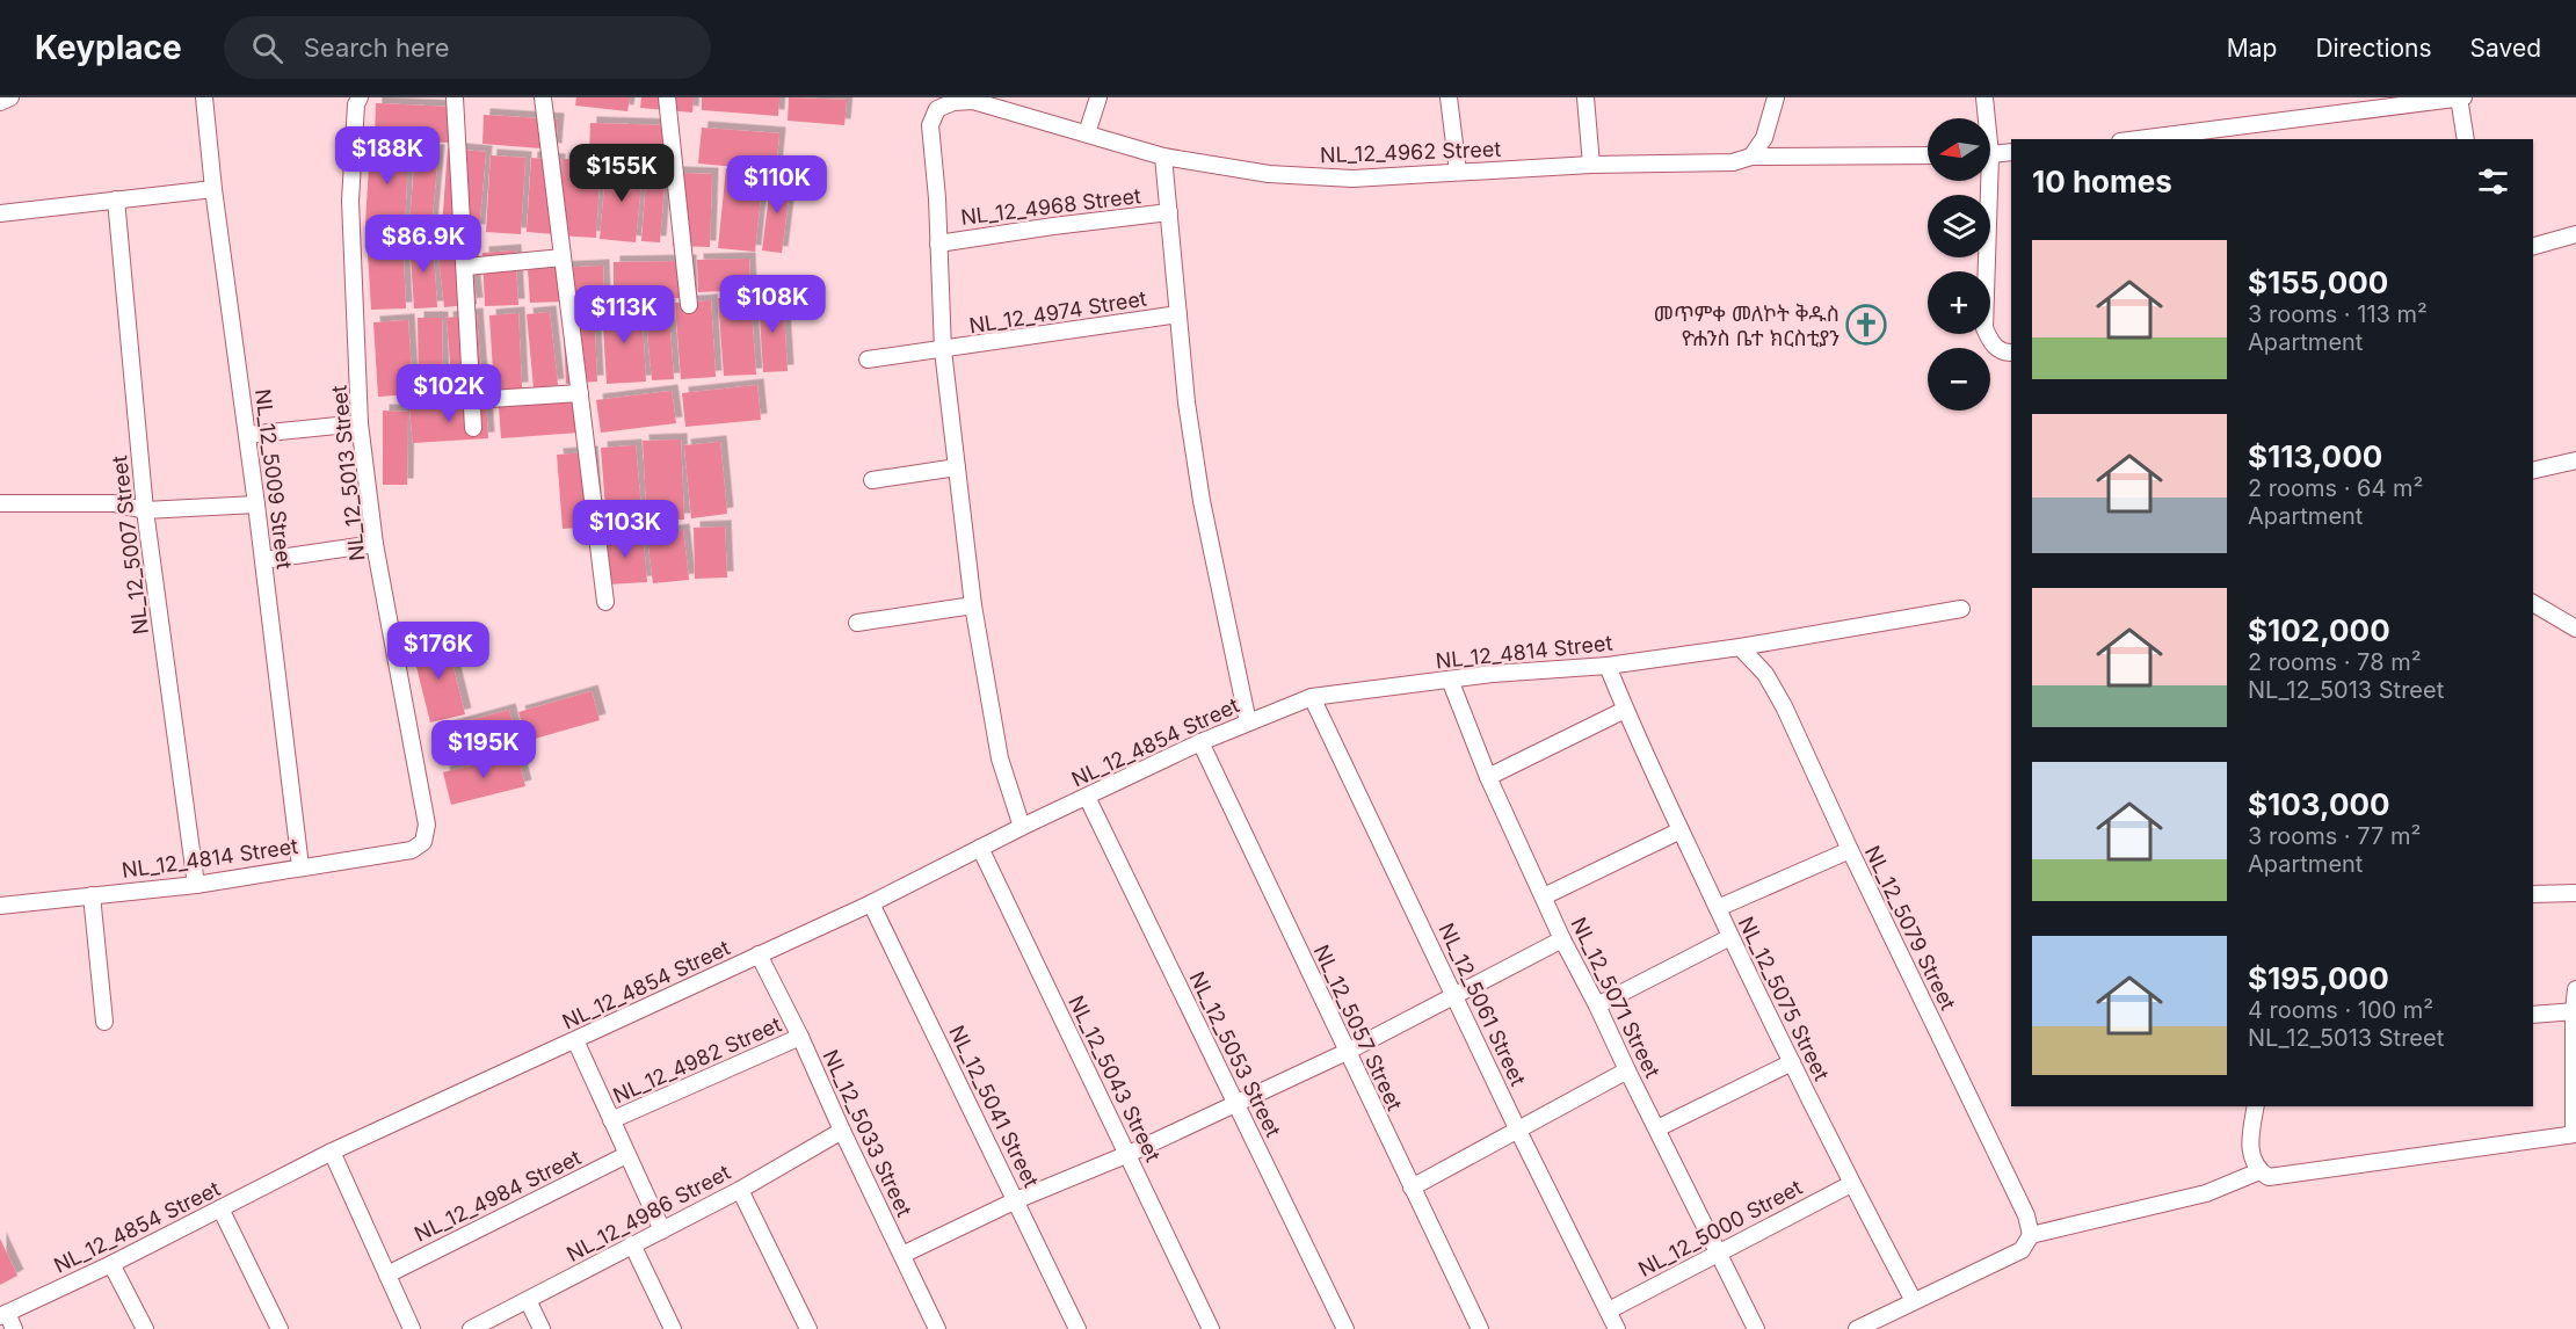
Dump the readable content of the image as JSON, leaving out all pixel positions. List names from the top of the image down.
{
  "streets": {
    "street": [
      "NL_12_4962 Street",
      "NL_12_4968 Street",
      "NL_12_4974 Street",
      "NL_12_5013 Street",
      "NL_12_5009 Street",
      "NL_12_5007 Street",
      "NL_12_4814 Street",
      "NL_12_4854 Street",
      "NL_12_5079 Street",
      "NL_12_5071 Street",
      "NL_12_5075 Street",
      "NL_12_5061 Street",
      "NL_12_5057 Street",
      "NL_12_5053 Street",
      "NL_12_4982 Street",
      "NL_12_5043 Street",
      "NL_12_5041 Street",
      "NL_12_5033 Street",
      "NL_12_4984 Street",
      "NL_12_4986 Street",
      "NL_12_5000 Street"
    ]
  },
  "crossings": [
    ["NL_12_4962 Street", "NL_12_4968 Street"],
    ["NL_12_5013 Street", "NL_12_4814 Street"],
    ["NL_12_5009 Street", "NL_12_4814 Street"],
    ["NL_12_5007 Street", "NL_12_4814 Street"],
    ["NL_12_4814 Street", "NL_12_4854 Street"],
    ["NL_12_4814 Street", "NL_12_5079 Street"],
    ["NL_12_4814 Street", "NL_12_5071 Street"],
    ["NL_12_4814 Street", "NL_12_5075 Street"],
    ["NL_12_4814 Street", "NL_12_5061 Street"],
    ["NL_12_4854 Street", "NL_12_5061 Street"],
    ["NL_12_4854 Street", "NL_12_5057 Street"],
    ["NL_12_4854 Street", "NL_12_5053 Street"],
    ["NL_12_4854 Street", "NL_12_5043 Street"],
    ["NL_12_4854 Street", "NL_12_5041 Street"],
    ["NL_12_4854 Street", "NL_12_5033 Street"],
    ["NL_12_5071 Street", "NL_12_5000 Street"],
    ["NL_12_5075 Street", "NL_12_5000 Street"],
    ["NL_12_5061 Street", "NL_12_5000 Street"],
    ["NL_12_4982 Street", "NL_12_5033 Street"],
    ["NL_12_5033 Street", "NL_12_4986 Street"]
  ],
  "places": {
    "church": ["መጥምቀ መለኮት ቅዱስ ዮሐንስ ቤተ ክርስቲያን"]
  },
  "north": "left",
  "page": {
    "header": "Keyplace",
    "search": "Search here",
    "nav": ["Map", "Directions", "Saved"],
    "map_buttons": ["+", "−"],
    "price": [
      "$188K",
      "$155K",
      "$110K",
      "$86.9K",
      "$108K",
      "$113K",
      "$102K",
      "$103K",
      "$176K",
      "$195K"
    ],
    "heading": "10 homes",
    "list": [
      {
        "name": "$155,000",
        "note": "3 rooms · 113 m² · Apartment"
      },
      {
        "name": "$113,000",
        "note": "2 rooms · 64 m² · Apartment"
      },
      {
        "name": "$102,000",
        "note": "2 rooms · 78 m² · NL_12_5013 Street"
      },
      {
        "name": "$103,000",
        "note": "3 rooms · 77 m² · Apartment"
      },
      {
        "name": "$195,000",
        "note": "4 rooms · 100 m² · NL_12_5013 Street"
      }
    ]
  }
}
